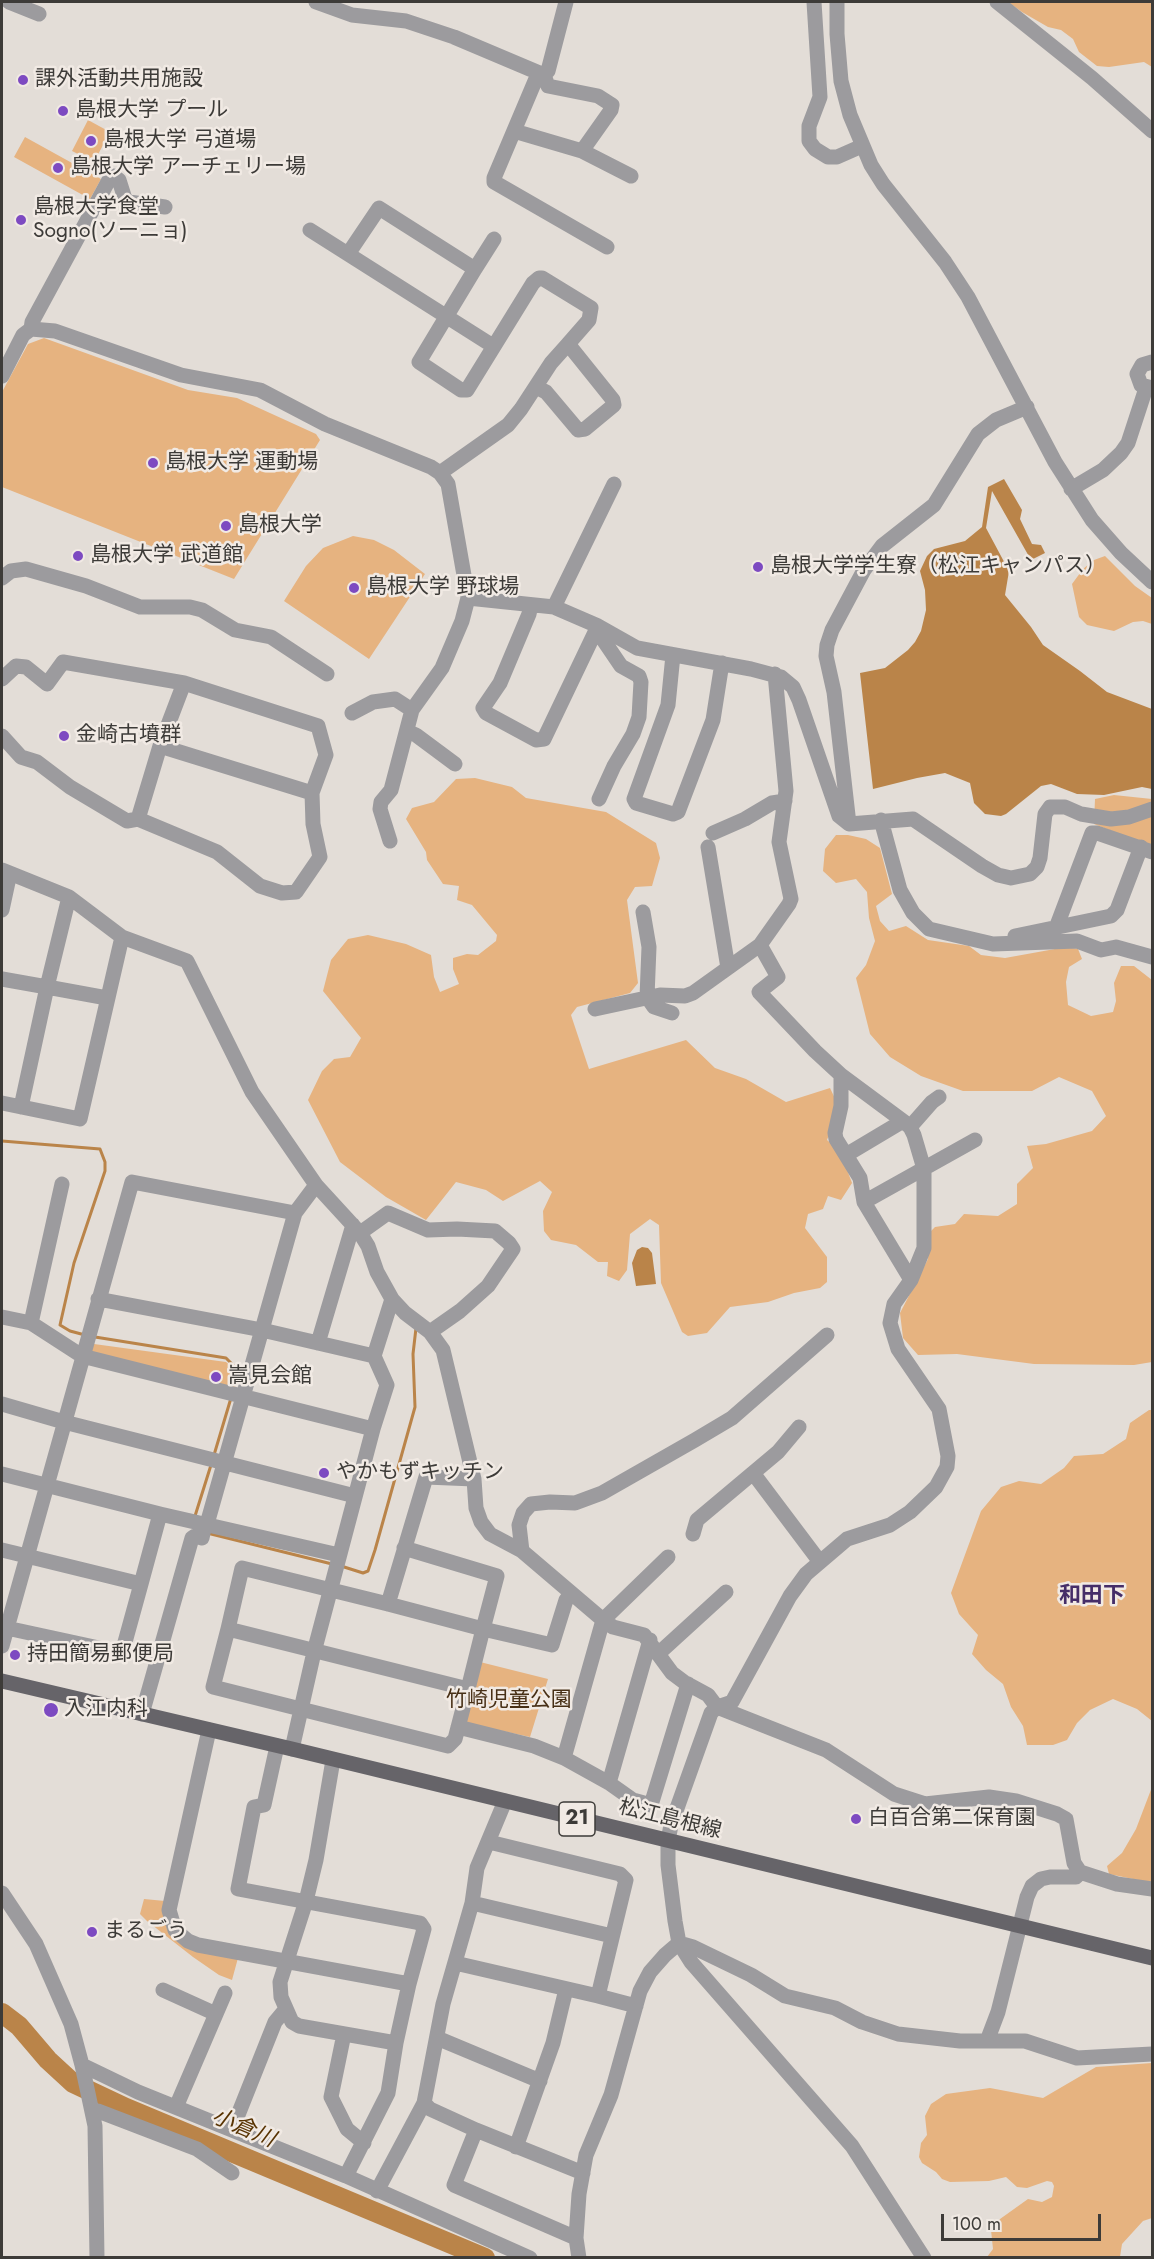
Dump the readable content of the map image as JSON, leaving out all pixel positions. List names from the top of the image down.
{
  "streets": {
    "main road": ["21", "松江島根線"]
  },
  "districts": ["和田下"],
  "water": ["小倉川"],
  "parks": ["竹崎児童公園"],
  "places": [
    "課外活動共用施設",
    "島根大学 プール",
    "島根大学 弓道場",
    "島根大学 アーチェリー場",
    "島根大学食堂 Sogno(ソーニョ)",
    "島根大学 運動場",
    "島根大学",
    "島根大学 武道館",
    "島根大学学生寮（松江キャンパス）",
    "島根大学 野球場",
    "金崎古墳群",
    "嵩見会館",
    "やかもずキッチン",
    "持田簡易郵便局",
    "入江内科",
    "白百合第二保育園",
    "まるごう"
  ],
  "scale_bar": "100 m"
}
